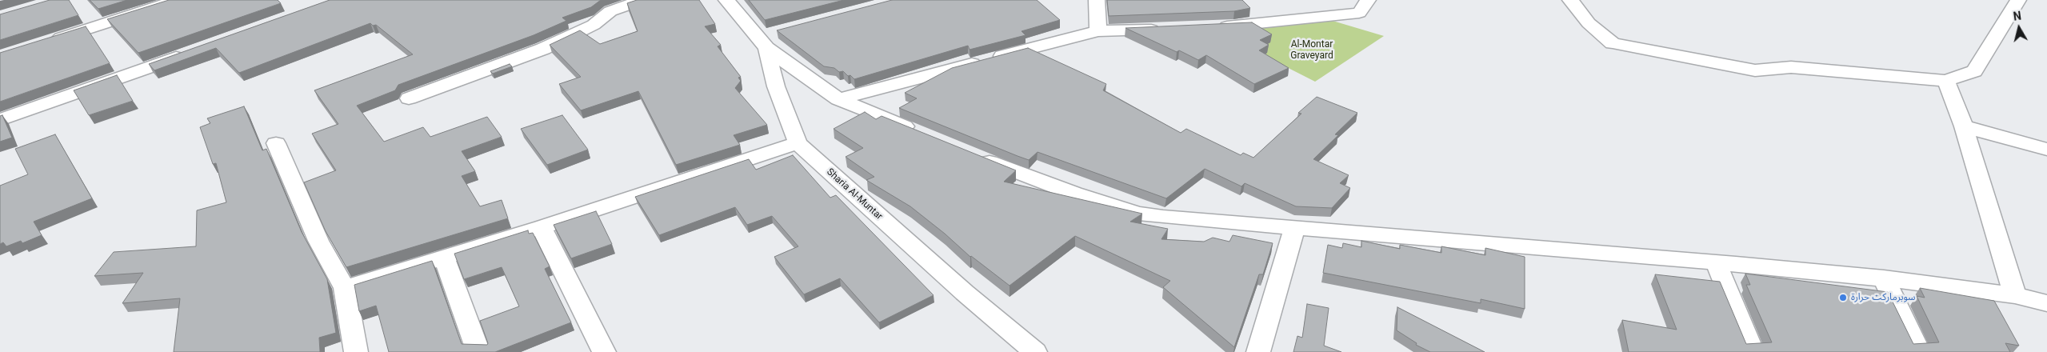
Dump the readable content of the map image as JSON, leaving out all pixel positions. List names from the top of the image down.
{
  "streets": {
    "street": ["Sharia Al-Muntar"]
  },
  "parks": ["Al-Montar Graveyard"],
  "places": ["سوبرماركت حرارة"],
  "north": "top"
}
